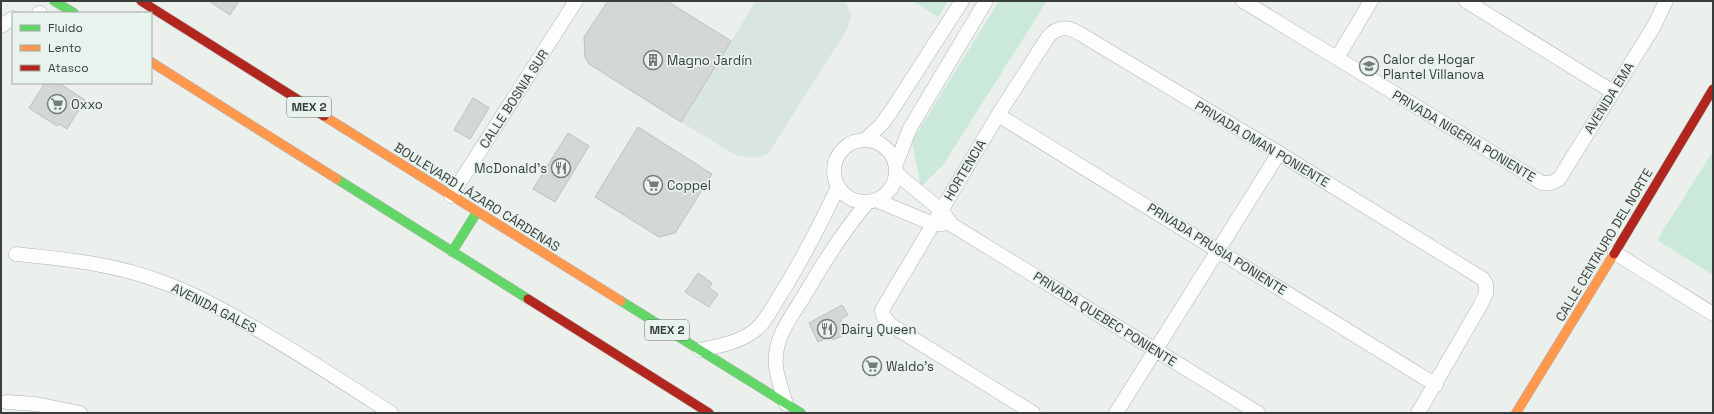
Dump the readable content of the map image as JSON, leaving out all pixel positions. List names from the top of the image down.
{
  "streets": {
    "main road": ["MEX 2", "BOULEVARD LÁZARO CÁRDENAS", "CALLE CENTAURO DEL NORTE"],
    "street": [
      "AVENIDA EMA",
      "CALLE BOSNIA SUR",
      "PRIVADA NIGERIA PONIENTE",
      "PRIVADA OMAN PONIENTE",
      "HORTENCIA",
      "PRIVADA PRUSIA PONIENTE",
      "AVENIDA GALES",
      "PRIVADA QUEBEC PONIENTE"
    ]
  },
  "crossings": [
    ["AVENIDA EMA", "PRIVADA NIGERIA PONIENTE"],
    ["CALLE BOSNIA SUR", "BOULEVARD LÁZARO CÁRDENAS"],
    ["PRIVADA OMAN PONIENTE", "HORTENCIA"],
    ["PRIVADA OMAN PONIENTE", "PRIVADA PRUSIA PONIENTE"],
    ["HORTENCIA", "PRIVADA PRUSIA PONIENTE"],
    ["HORTENCIA", "PRIVADA QUEBEC PONIENTE"]
  ],
  "places": {
    "building": ["Magno Jardín"],
    "school or university": ["Calor de Hogar Plantel Villanova"],
    "supermarket": ["Oxxo", "Coppel", "Waldo's"],
    "restaurant": ["McDonald's", "Dairy Queen"]
  },
  "legend": ["Fluido", "Lento", "Atasco"]
}
